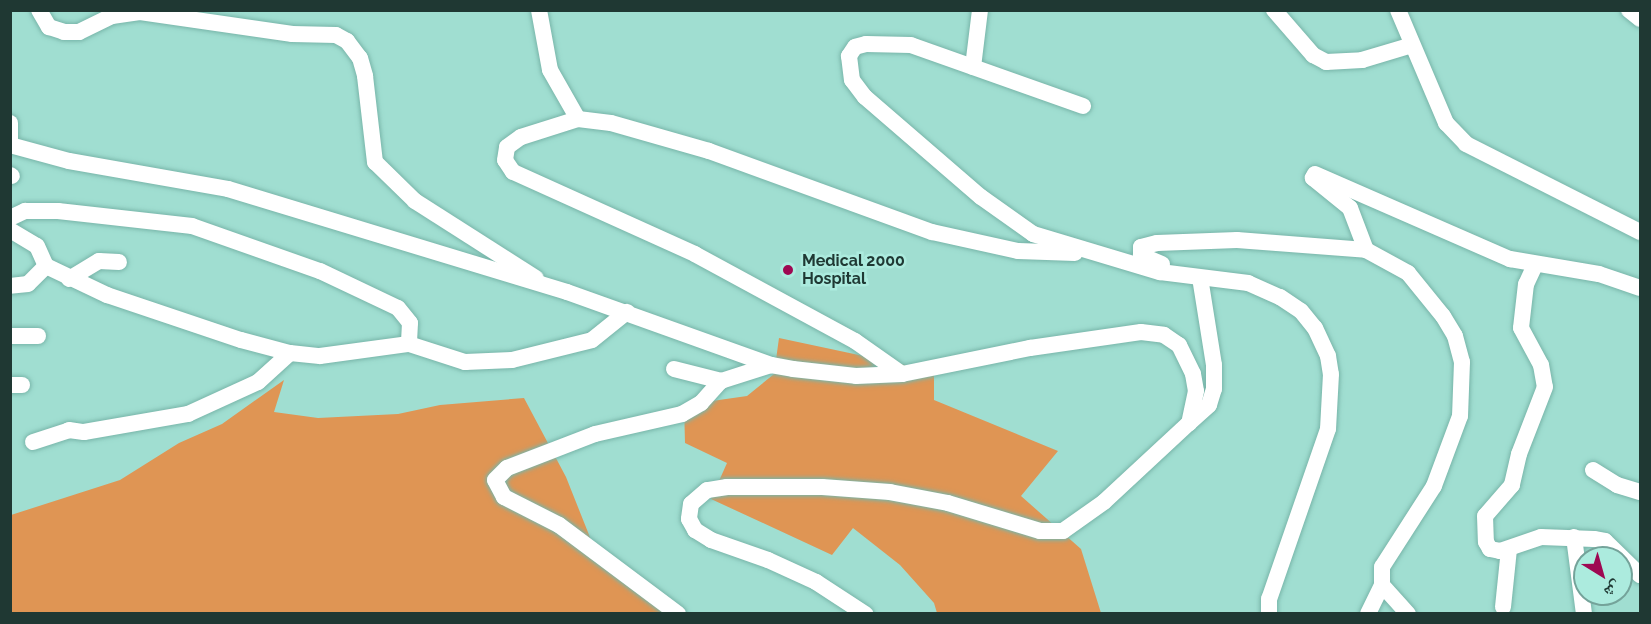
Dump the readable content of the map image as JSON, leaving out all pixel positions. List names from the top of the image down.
{
  "places": ["Medical 2000 Hospital"],
  "north": "bottom right"
}
